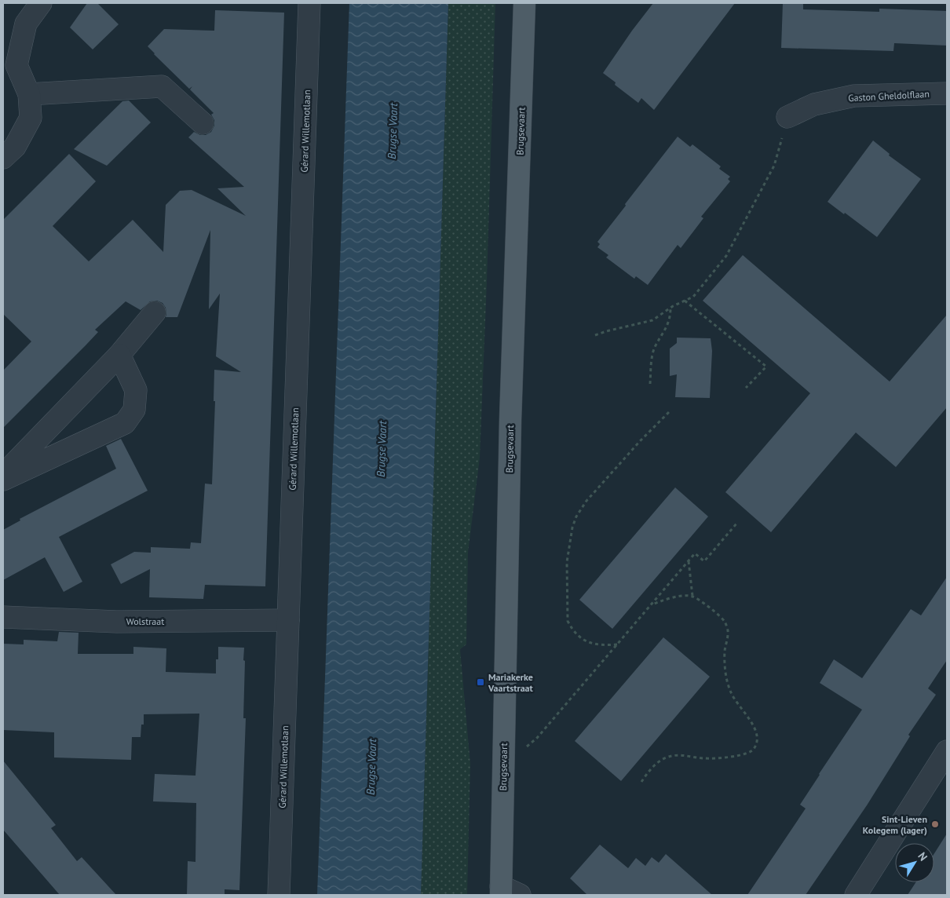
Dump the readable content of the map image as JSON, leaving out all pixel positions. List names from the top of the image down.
{
  "streets": {
    "main road": ["Brugsevaart"],
    "street": ["Gaston Gheldolflaan", "Gérard Willemotlaan", "Wolstraat"]
  },
  "crossings": [
    ["Gérard Willemotlaan", "Wolstraat"]
  ],
  "water": ["Brugse Vaart"],
  "places": {
    "transit": ["Mariakerke Vaartstraat"],
    "other": ["Sint-Lieven Kolegem (lager)"]
  },
  "north": "top right"
}
